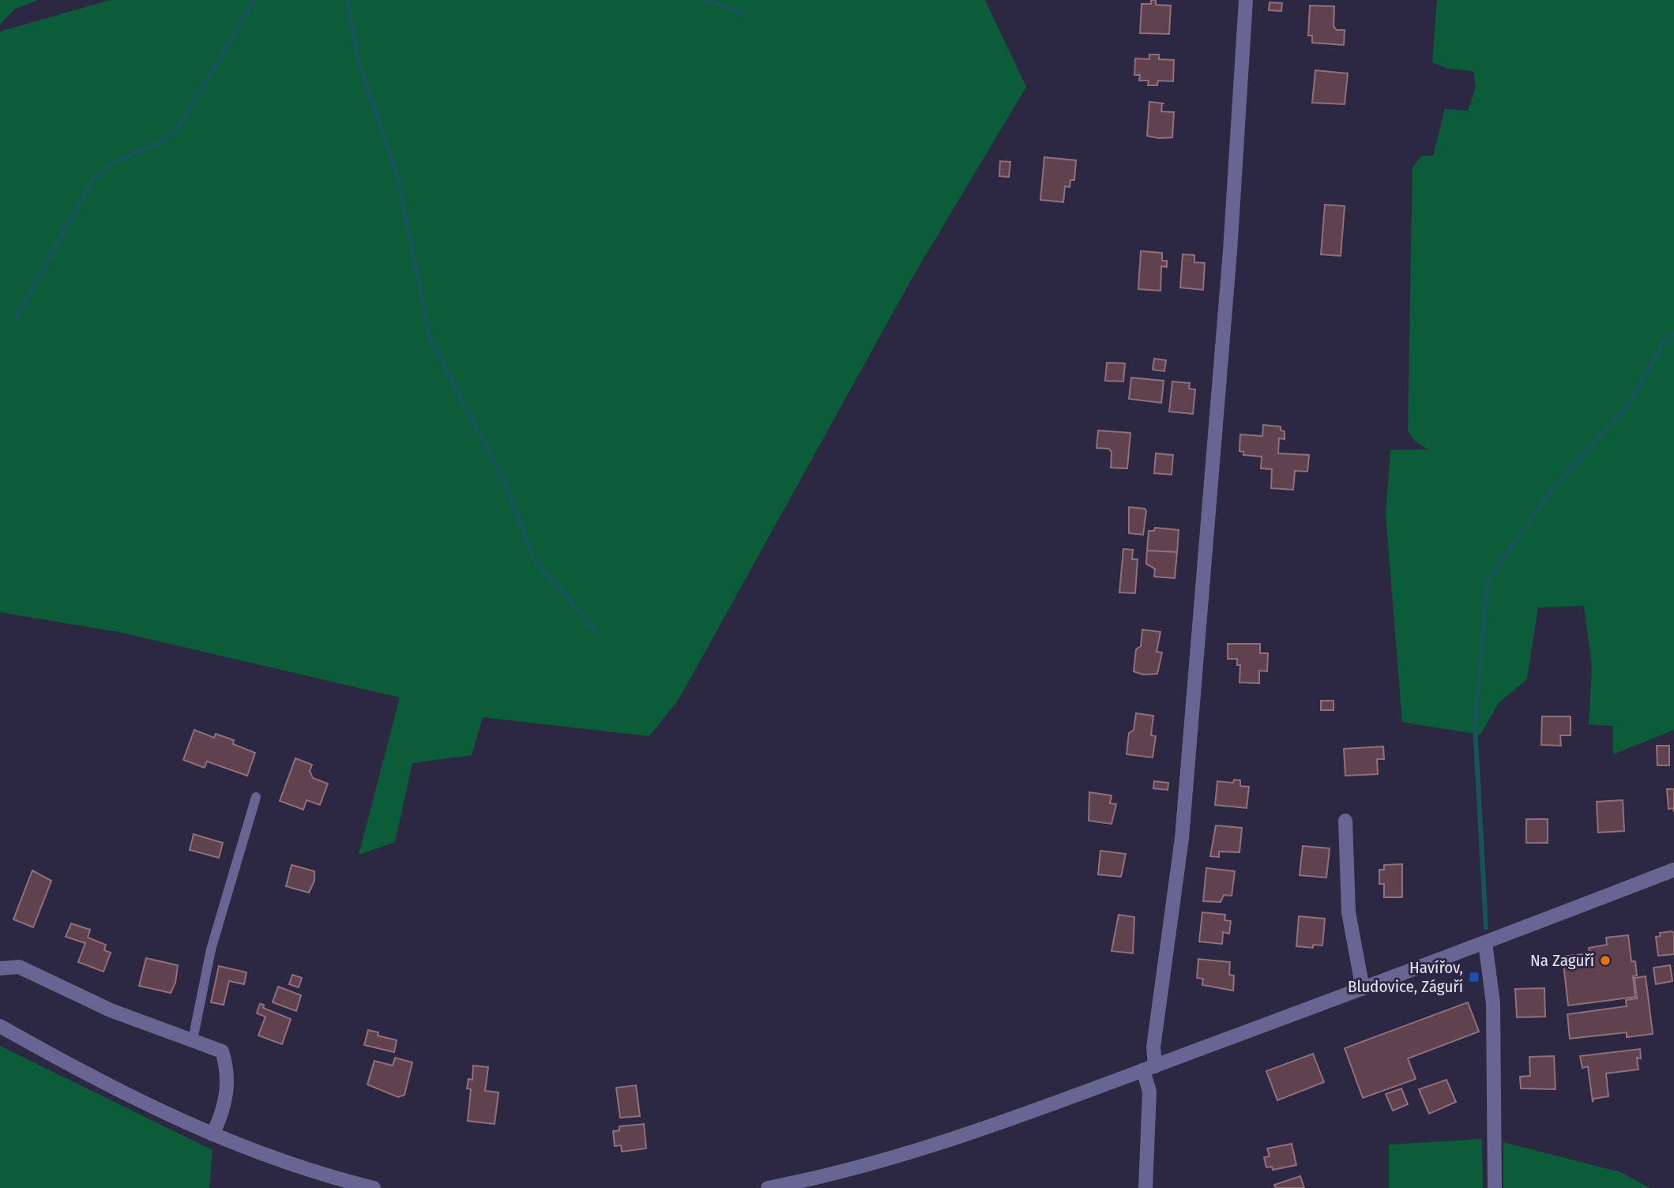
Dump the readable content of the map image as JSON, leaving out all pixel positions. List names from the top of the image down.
{
  "places": {
    "other": ["Na Zaguří"],
    "transit": ["Havířov, Bludovice, Záguří"]
  }
}
